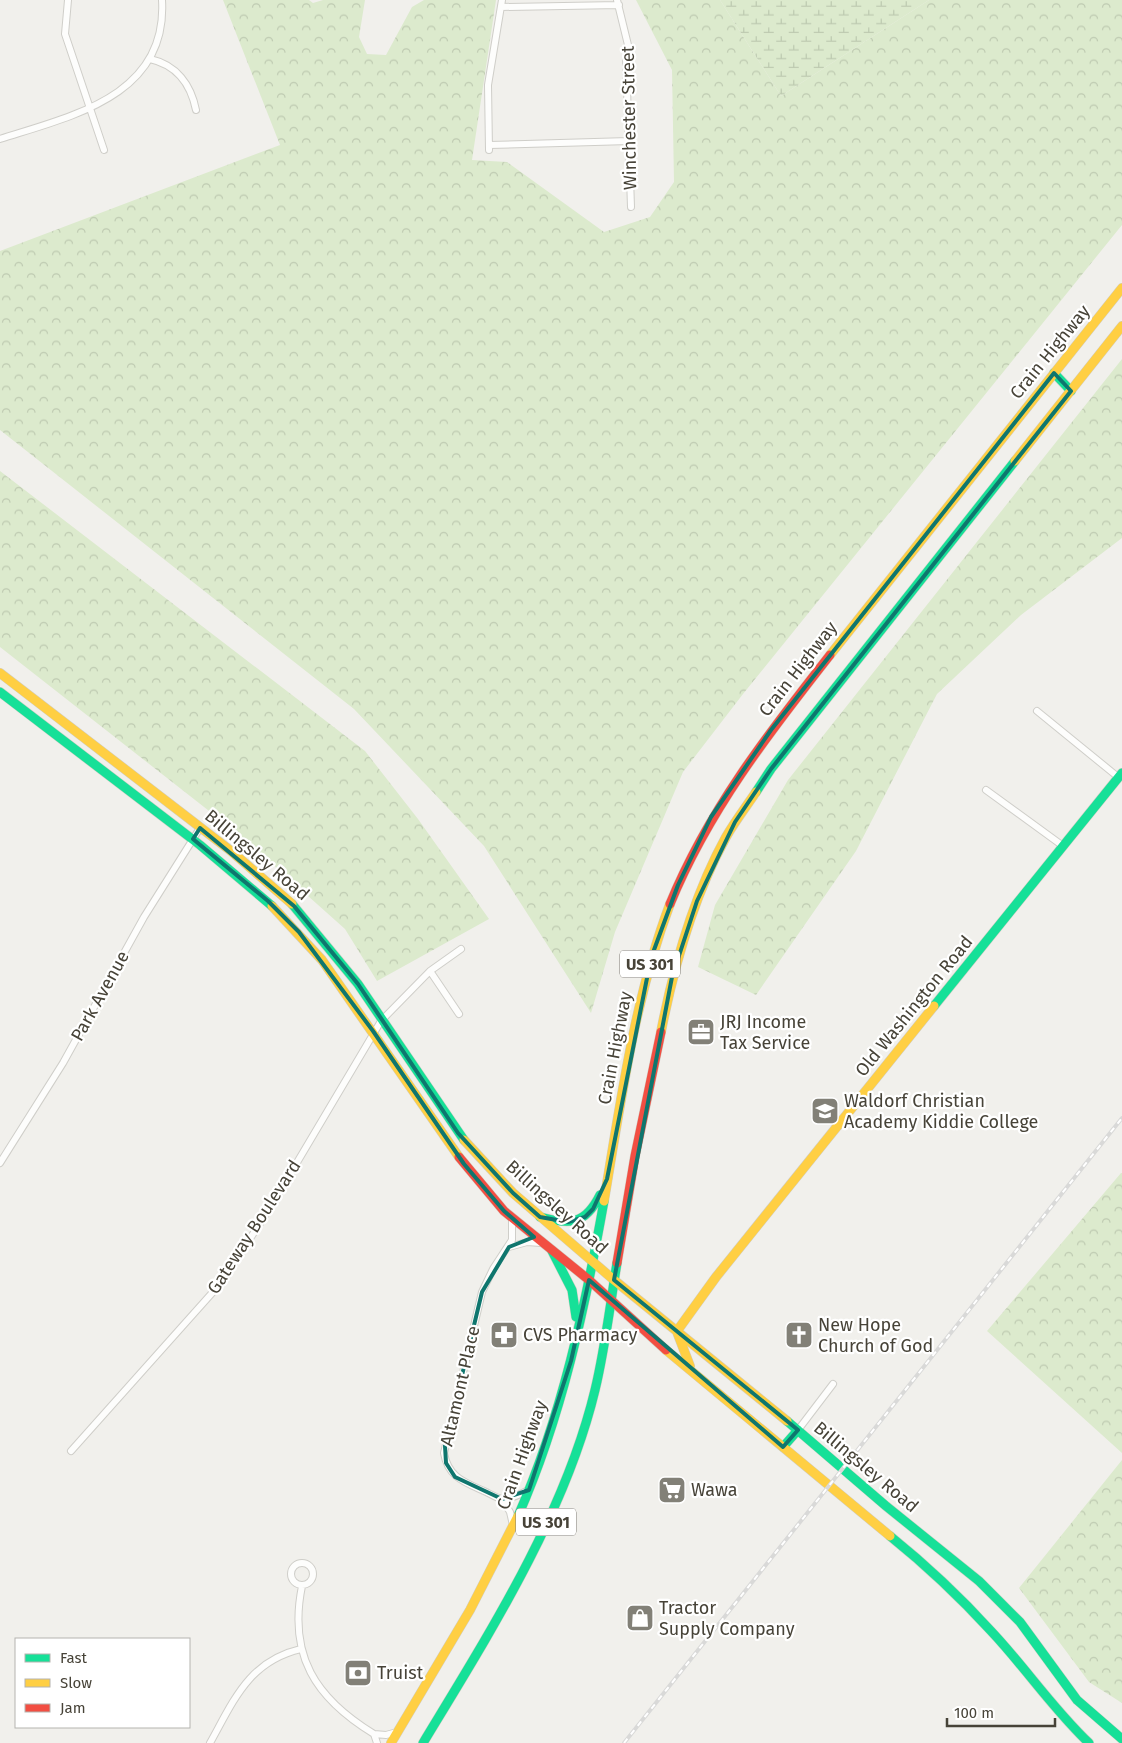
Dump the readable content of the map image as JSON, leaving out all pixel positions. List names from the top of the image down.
{
  "streets": {
    "main road": [
      "Crain Highway",
      "Billingsley Road",
      "US 301",
      "Old Washington Road"
    ],
    "street": [
      "Winchester Street",
      "Park Avenue",
      "Gateway Boulevard",
      "Altamont Place"
    ]
  },
  "crossings": [
    ["Crain Highway", "Billingsley Road"],
    ["Billingsley Road", "US 301"],
    ["Billingsley Road", "Park Avenue"],
    ["Billingsley Road", "Old Washington Road"],
    ["Billingsley Road", "Gateway Boulevard"],
    ["Billingsley Road", "Altamont Place"]
  ],
  "places": {
    "office": ["JRJ Income Tax Service"],
    "school or university": ["Waldorf Christian Academy Kiddie College"],
    "pharmacy": ["CVS Pharmacy"],
    "church": ["New Hope Church of God"],
    "supermarket": ["Wawa"],
    "shop": ["Tractor Supply Company"],
    "bank": ["Truist"]
  },
  "legend": ["Fast", "Slow", "Jam"],
  "scale_bar": "100 m"
}
